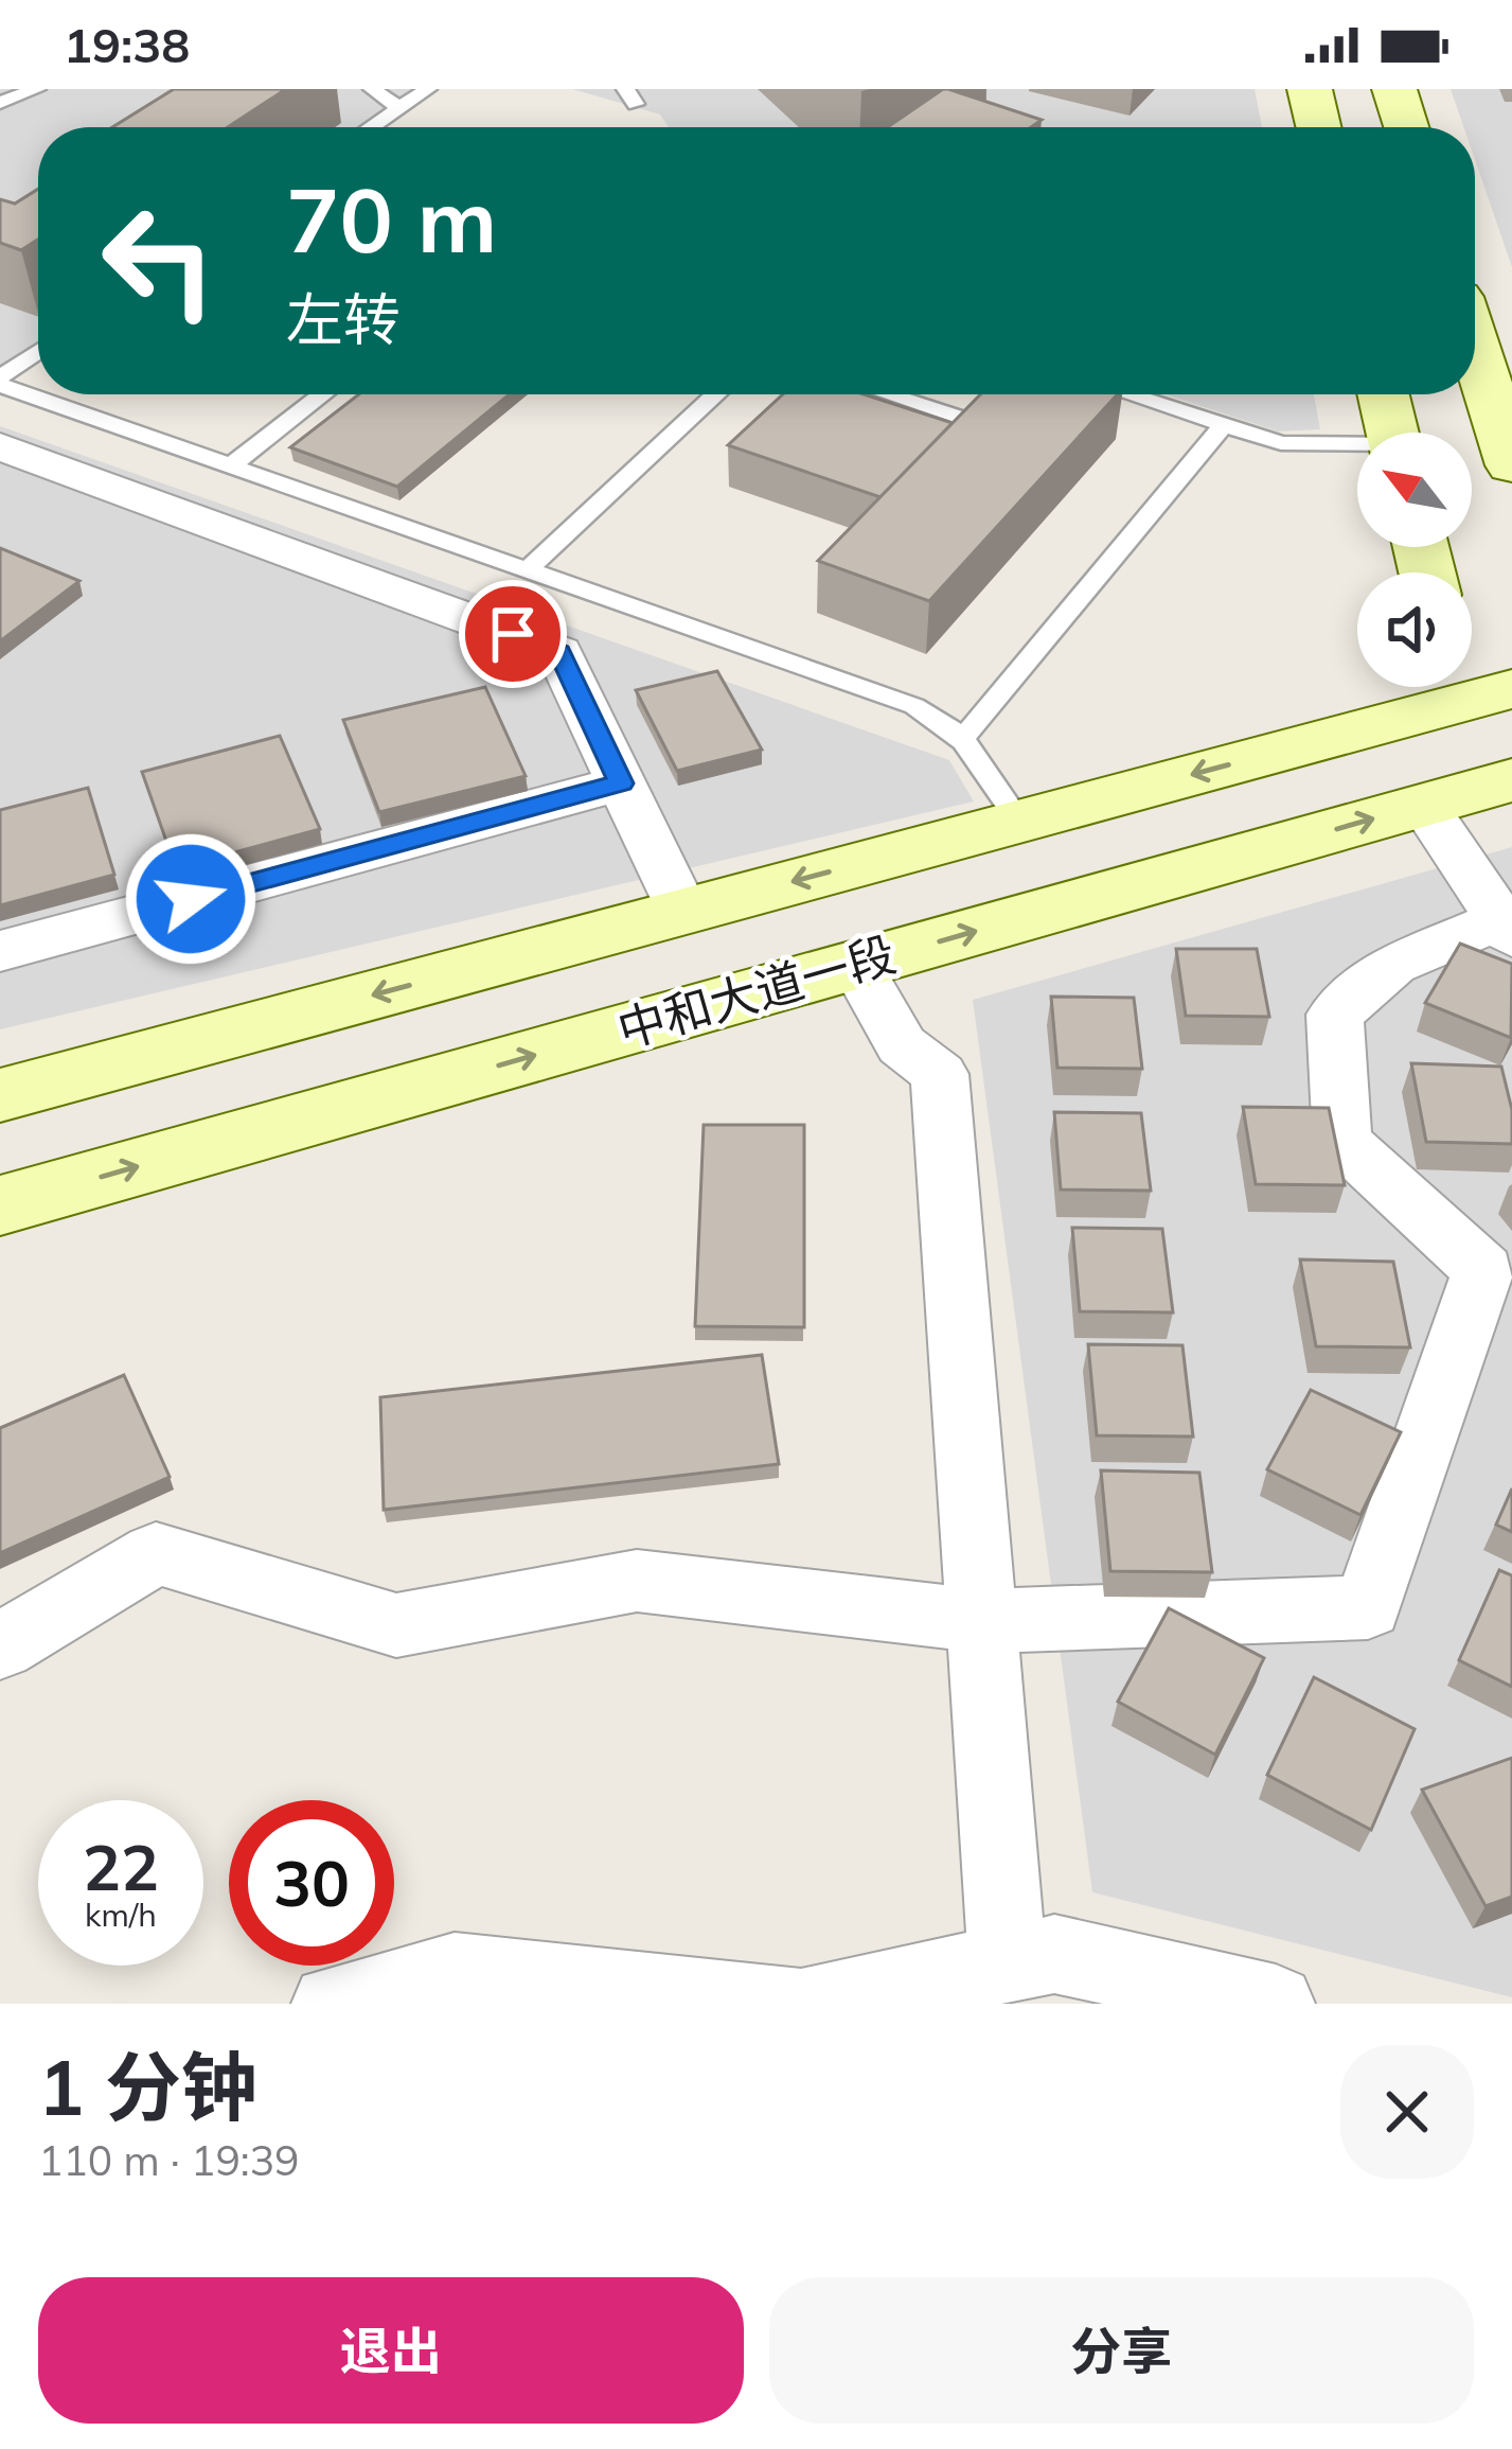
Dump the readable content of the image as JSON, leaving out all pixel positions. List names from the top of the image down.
{
  "streets": {
    "main road": ["中和大道一段"]
  },
  "north": "top left",
  "page": {
    "status": "19:38",
    "turn": ["70 m", "左转"],
    "speed": "22 km/h",
    "limit": "30",
    "heading": ["1 分钟", "110 m · 19:39"],
    "buttons": ["退出", "分享"]
  }
}
